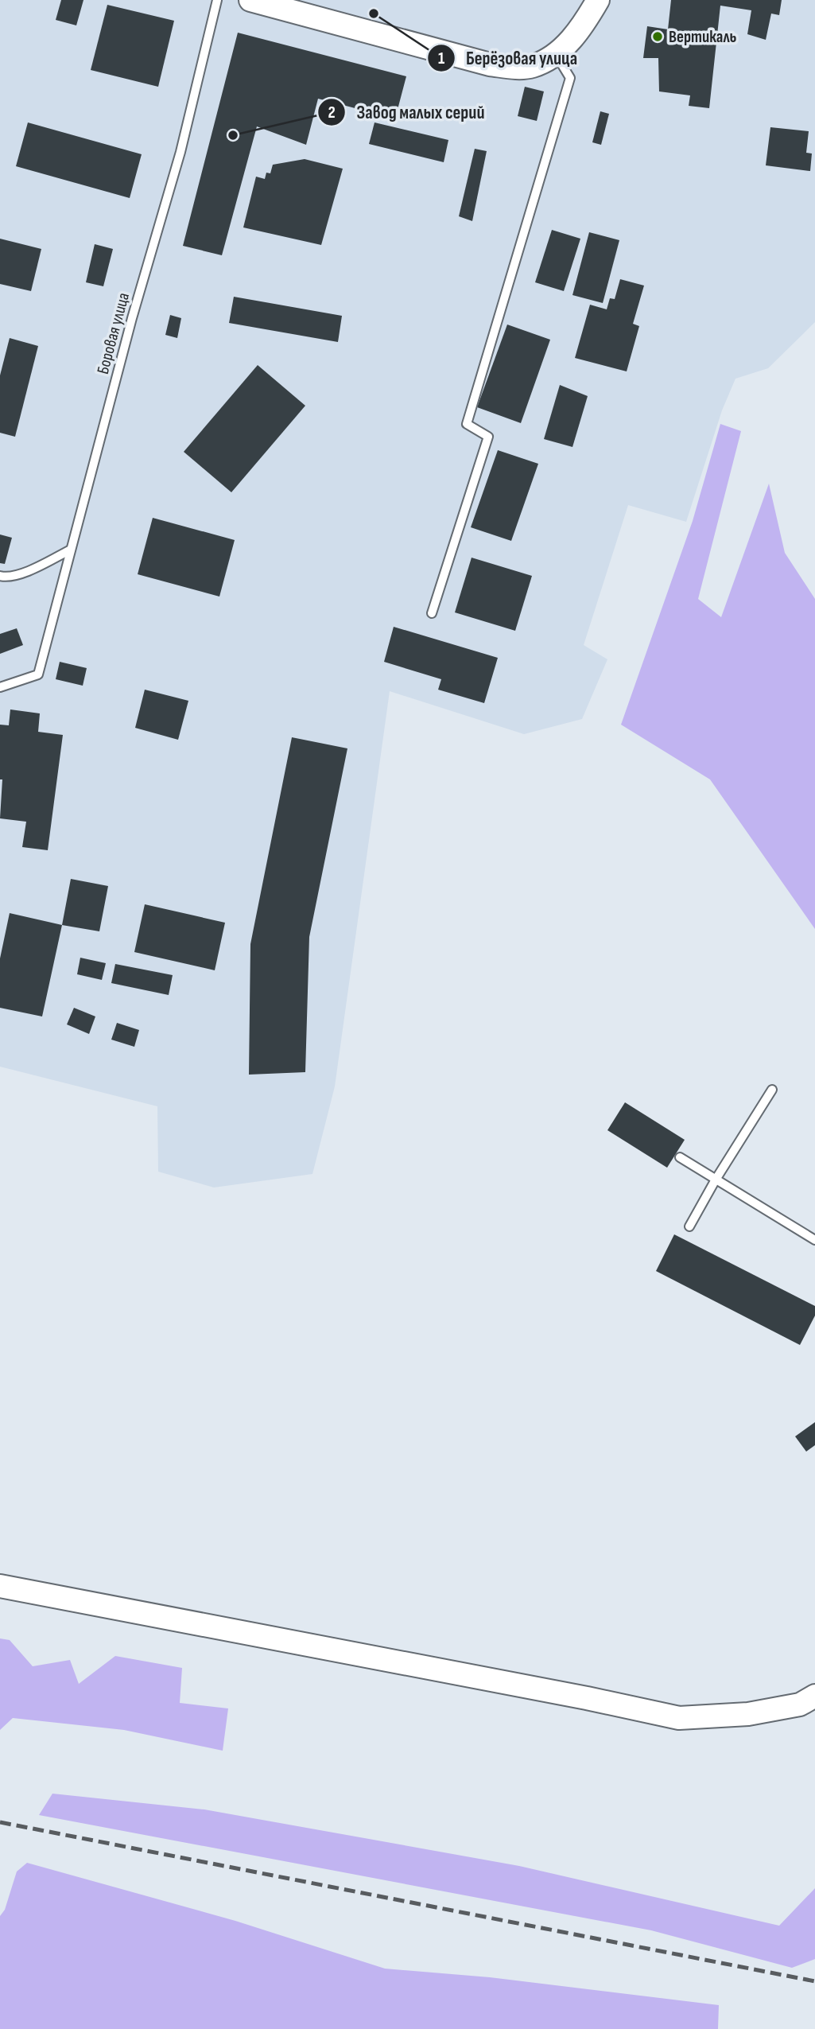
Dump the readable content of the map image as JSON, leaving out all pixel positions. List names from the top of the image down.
{
  "streets": {
    "lane": ["Боровая улица"]
  },
  "places": ["Берёзовая улица", "Вертикаль", "Завод малых серий"]
}
